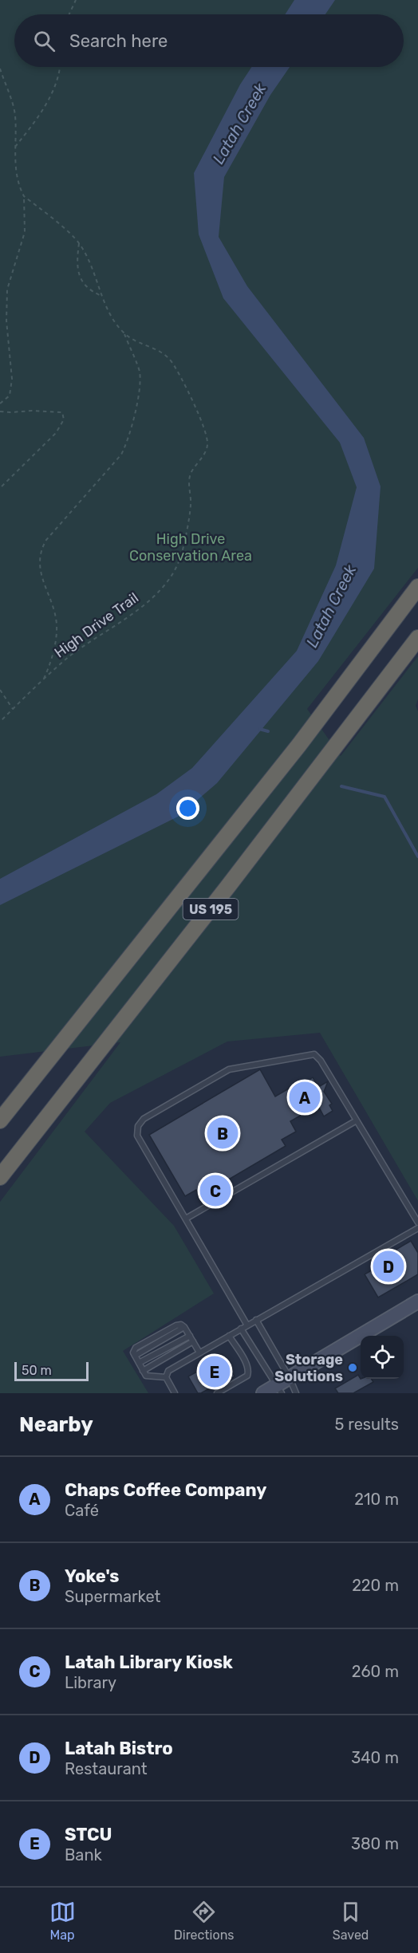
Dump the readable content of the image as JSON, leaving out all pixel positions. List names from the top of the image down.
{
  "streets": {
    "highway": ["US 195"],
    "path": ["High Drive Trail"]
  },
  "water": ["Latah Creek"],
  "parks": ["High Drive Conservation Area"],
  "places": ["Storage Solutions"],
  "scale_bar": "50 m",
  "page": {
    "search": "Search here",
    "pins": [
      "A",
      "B",
      "C",
      "D",
      "E"
    ],
    "scale": "50 m",
    "heading": ["Nearby", "5 results"],
    "list": [
      {
        "mark": "A",
        "name": "Chaps Coffee Company",
        "note": "Café",
        "value": "210 m"
      },
      {
        "mark": "B",
        "name": "Yoke's",
        "note": "Supermarket",
        "value": "220 m"
      },
      {
        "mark": "C",
        "name": "Latah Library Kiosk",
        "note": "Library",
        "value": "260 m"
      },
      {
        "mark": "D",
        "name": "Latah Bistro",
        "note": "Restaurant",
        "value": "340 m"
      },
      {
        "mark": "E",
        "name": "STCU",
        "note": "Bank",
        "value": "380 m"
      }
    ],
    "nav": ["Map", "Directions", "Saved"]
  }
}
